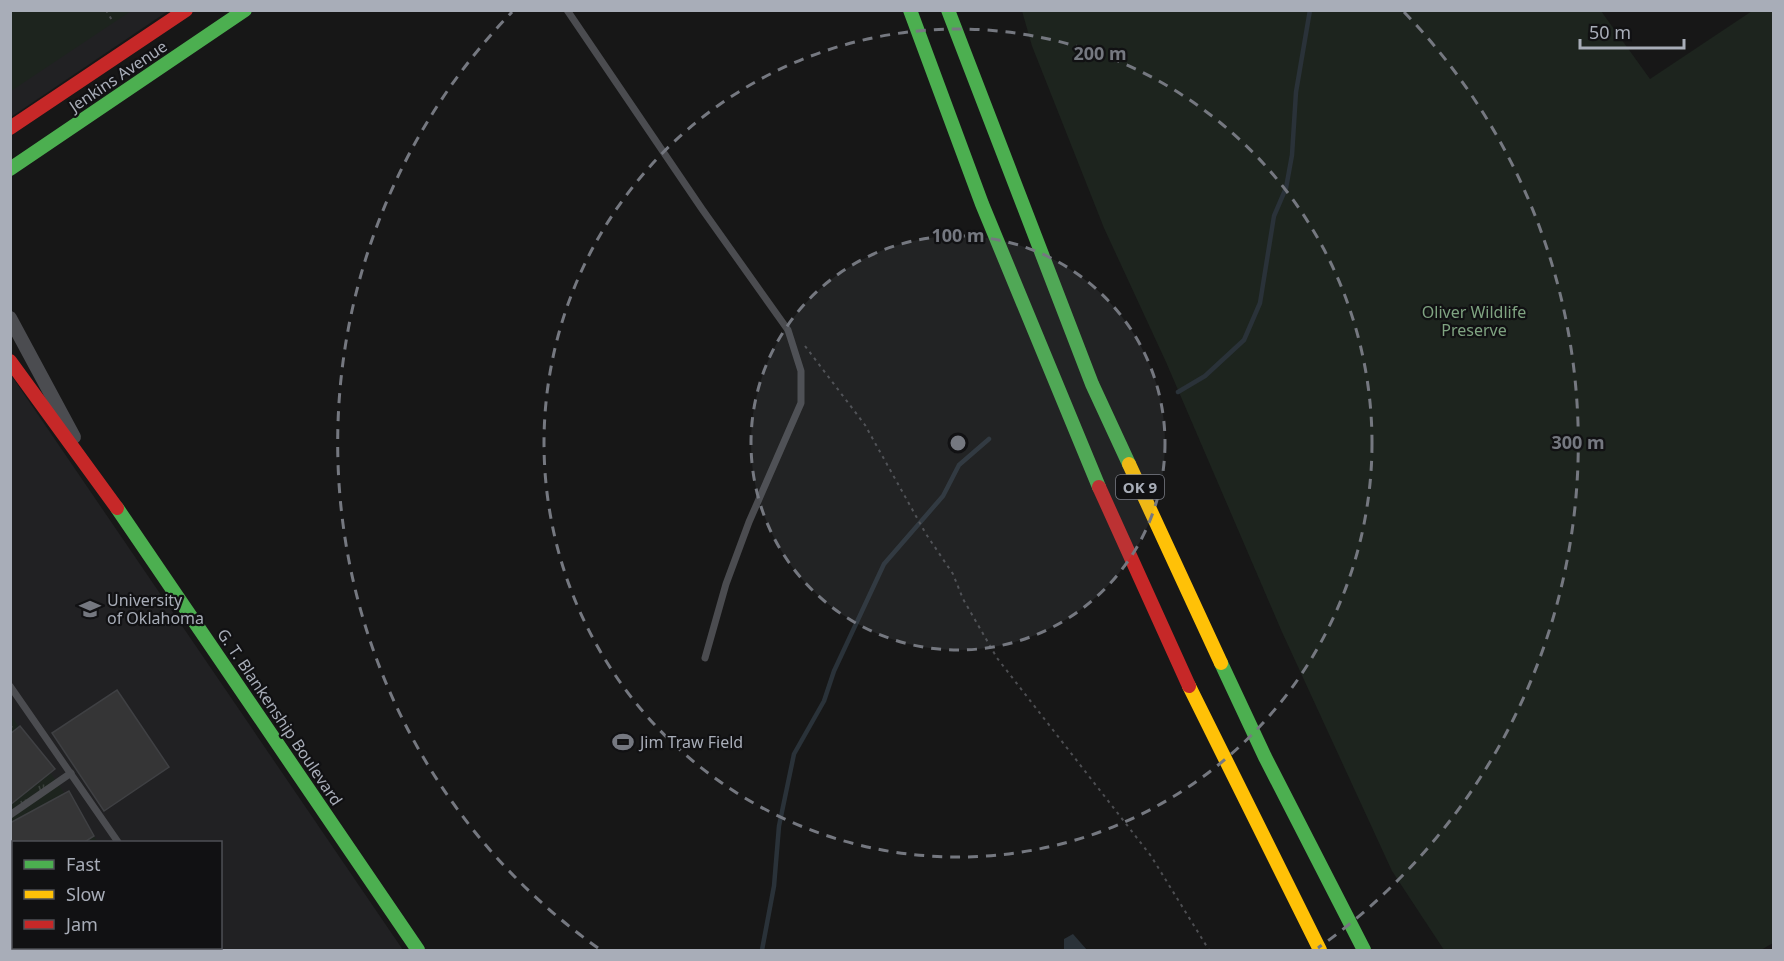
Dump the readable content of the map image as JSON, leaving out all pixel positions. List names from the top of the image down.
{
  "streets": {
    "main road": ["Jenkins Avenue", "OK 9", "G. T. Blankenship Boulevard"]
  },
  "parks": ["Oliver Wildlife Preserve"],
  "places": {
    "school or university": ["University of Oklahoma"],
    "sports": ["Jim Traw Field"]
  },
  "legend": ["Fast", "Slow", "Jam"],
  "scale_bar": "50 m",
  "rings": ["200 m", "100 m", "300 m"]
}
